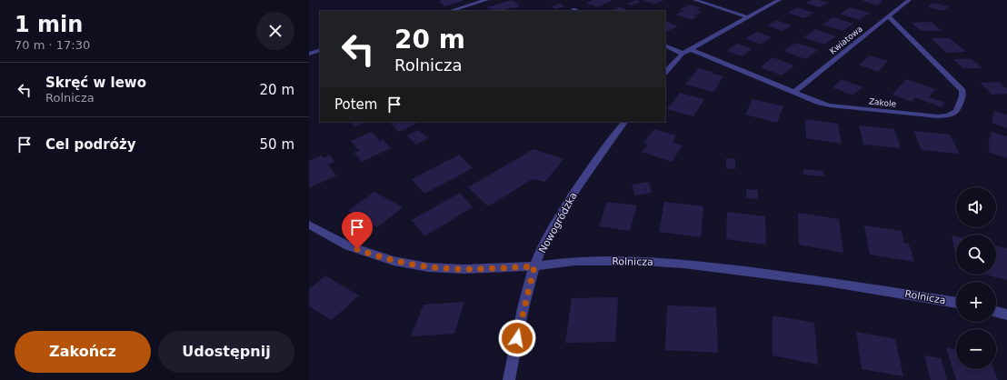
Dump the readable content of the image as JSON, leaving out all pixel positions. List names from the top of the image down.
{
  "streets": {
    "street": [
      "Kwiatowa",
      "Zakole",
      "Nowogródzka",
      "Rolnicza"
    ]
  },
  "crossings": [
    ["Kwiatowa", "Zakole"],
    ["Nowogródzka", "Rolnicza"]
  ],
  "page": {
    "heading": ["1 min", "70 m · 17:30"],
    "turn": ["20 m", "Rolnicza"],
    "list": [
      {
        "name": "Skręć w lewo",
        "note": "Rolnicza",
        "value": "20 m"
      },
      {
        "name": "Cel podróży",
        "value": "50 m"
      }
    ],
    "then": "Potem",
    "map_buttons": ["+", "−"],
    "buttons": ["Zakończ", "Udostępnij"]
  }
}
